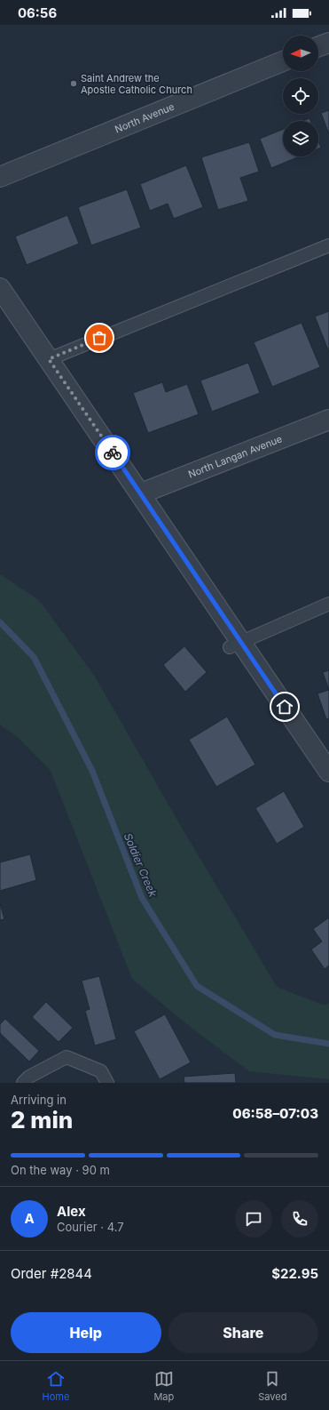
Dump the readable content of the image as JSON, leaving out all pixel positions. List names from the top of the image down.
{
  "streets": {
    "street": ["North Avenue", "North Langan Avenue"]
  },
  "water": ["Soldier Creek"],
  "places": ["Saint Andrew the Apostle Catholic Church"],
  "north": "left",
  "page": {
    "status": "06:56",
    "heading": ["2 min", "Arriving in", "06:58–07:03"],
    "panel": [
      "Alex",
      "Courier · 4.7",
      "Order #2844",
      "$22.95"
    ],
    "bar": "On the way · 90 m",
    "round": "A",
    "buttons": ["Help", "Share"],
    "tabs": ["Home", "Map", "Saved"]
  }
}
